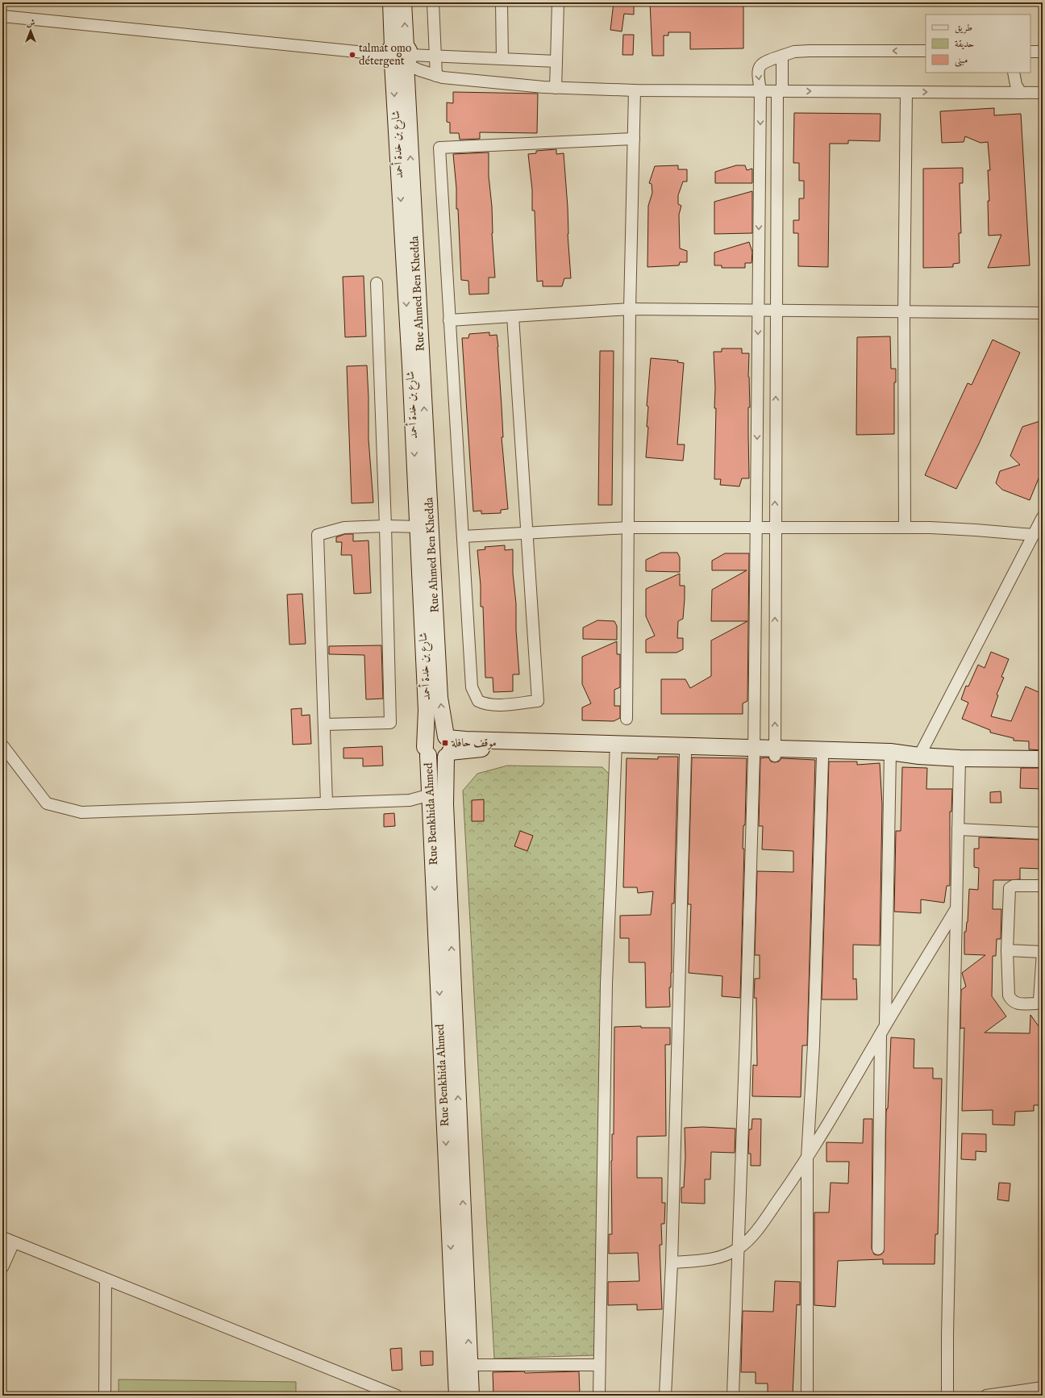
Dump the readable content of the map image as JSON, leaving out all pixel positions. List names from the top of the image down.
{
  "streets": {
    "main road": ["شارع بن خدة أحمد", "Rue Ahmed Ben Khedda", "Rue Benkhida Ahmed"]
  },
  "crossings": [
    ["شارع بن خدة أحمد", "Rue Ahmed Ben Khedda"],
    ["شارع بن خدة أحمد", "Rue Benkhida Ahmed"]
  ],
  "one_way": ["شارع بن خدة أحمد", "Rue Ahmed Ben Khedda", "Rue Benkhida Ahmed"],
  "places": {
    "other": ["talmat omo détergent"],
    "transit": ["موقف حافلة"]
  },
  "legend": ["طريق", "حديقة", "مبنى"],
  "north": "top"
}
